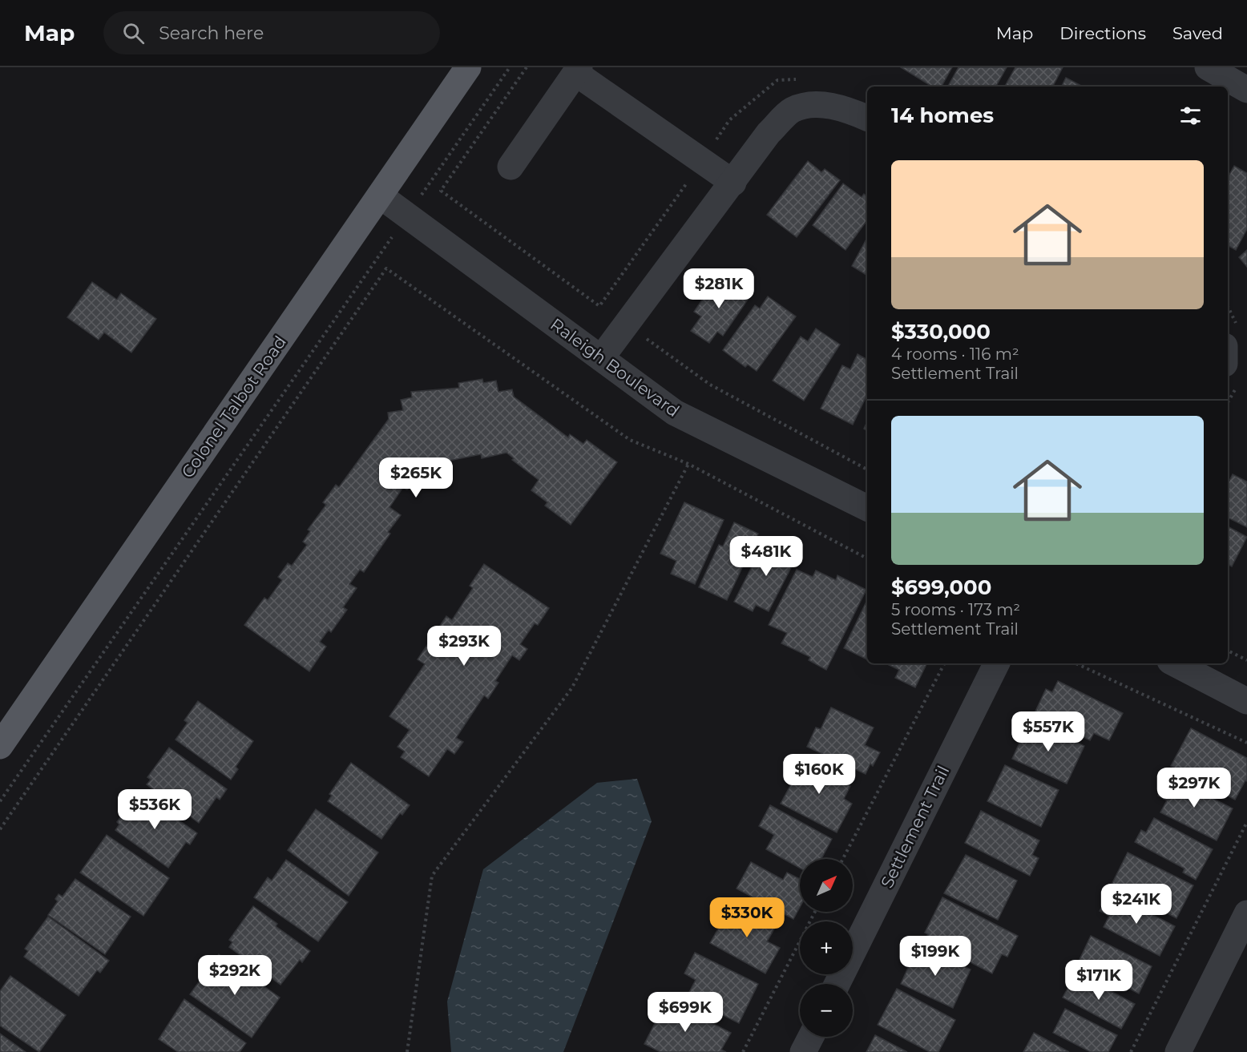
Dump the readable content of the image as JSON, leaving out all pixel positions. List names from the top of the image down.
{
  "streets": {
    "main road": ["Colonel Talbot Road"],
    "street": ["Raleigh Boulevard", "Settlement Trail"]
  },
  "crossings": [
    ["Raleigh Boulevard", "Colonel Talbot Road"]
  ],
  "north": "top right",
  "page": {
    "header": "Map",
    "search": "Search here",
    "nav": ["Map", "Directions", "Saved"],
    "heading": "14 homes",
    "list": [
      {
        "name": "$330,000",
        "note": "4 rooms · 116 m² · Settlement Trail"
      },
      {
        "name": "$699,000",
        "note": "5 rooms · 173 m² · Settlement Trail"
      }
    ],
    "price": [
      "$281K",
      "$265K",
      "$481K",
      "$293K",
      "$557K",
      "$160K",
      "$297K",
      "$536K",
      "$241K",
      "$330K",
      "$199K",
      "$292K",
      "$171K",
      "$699K"
    ],
    "map_buttons": ["+", "−"]
  }
}
